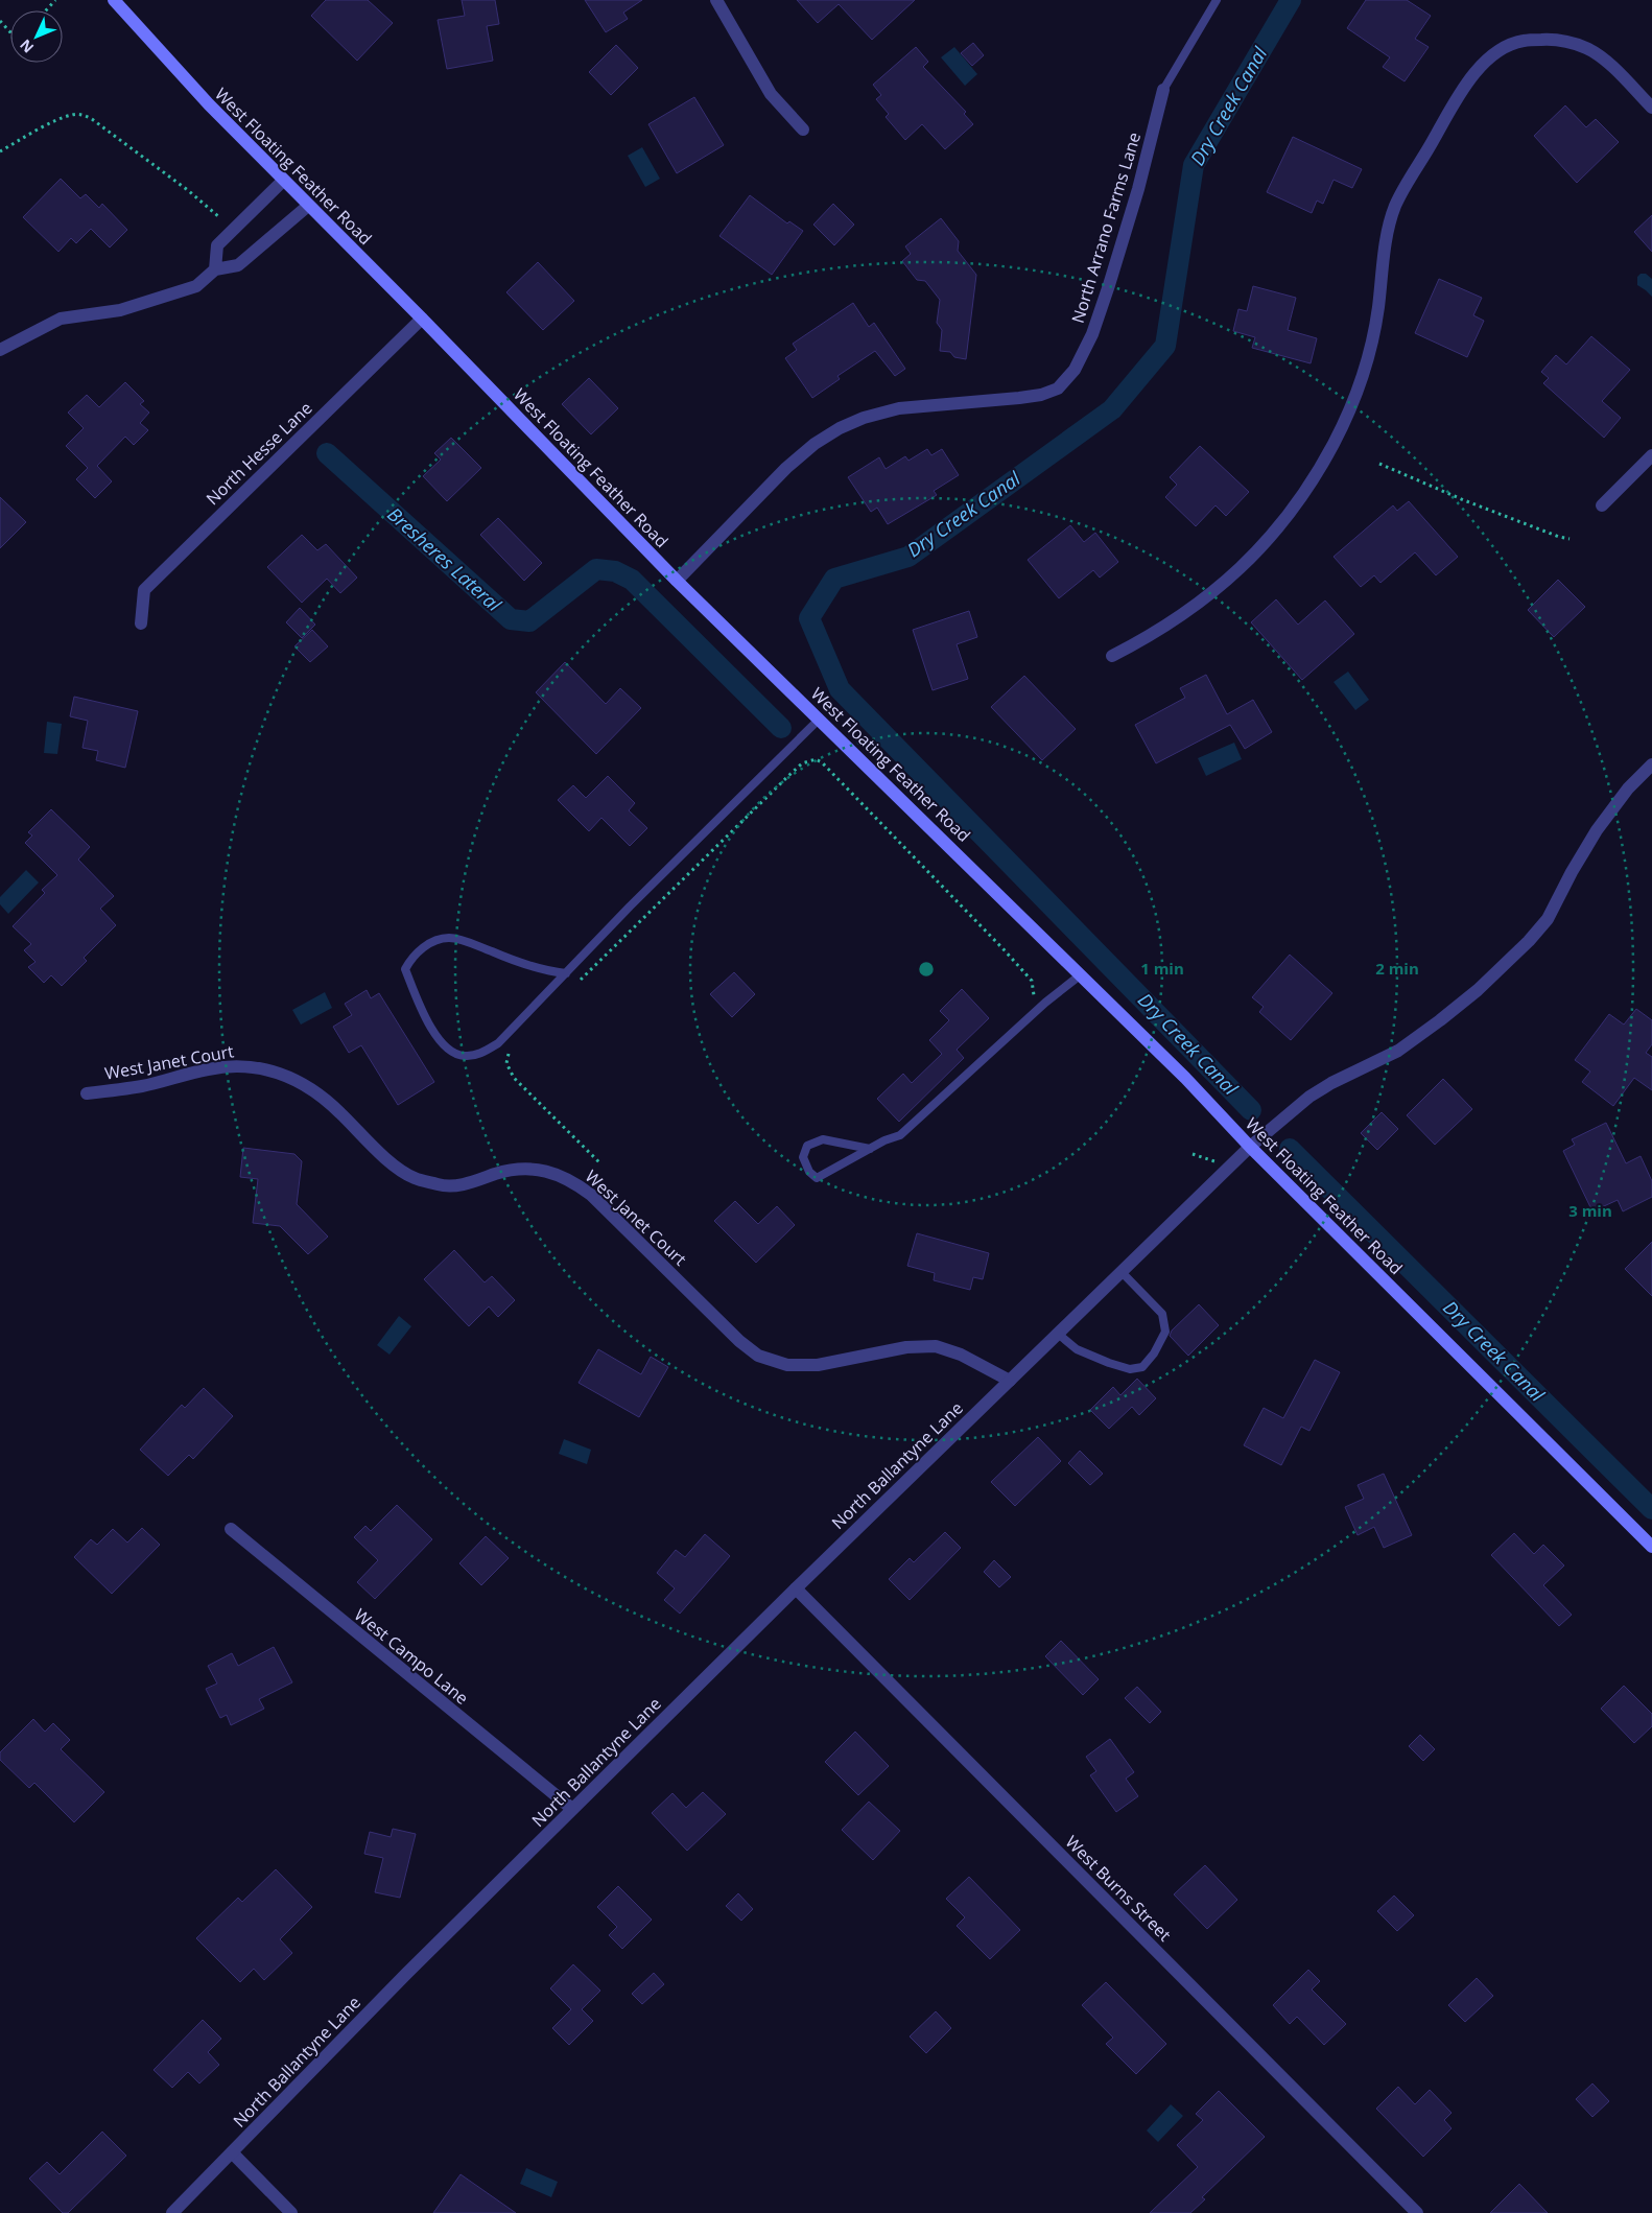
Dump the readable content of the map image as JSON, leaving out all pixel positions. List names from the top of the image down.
{
  "streets": {
    "main road": ["West Floating Feather Road"],
    "street": [
      "North Arrano Farms Lane",
      "North Hesse Lane",
      "West Janet Court",
      "North Ballantyne Lane",
      "West Campo Lane",
      "West Burns Street"
    ]
  },
  "crossings": [
    ["West Floating Feather Road", "North Arrano Farms Lane"],
    ["West Floating Feather Road", "North Hesse Lane"],
    ["West Floating Feather Road", "North Ballantyne Lane"],
    ["West Janet Court", "North Ballantyne Lane"],
    ["North Ballantyne Lane", "West Campo Lane"],
    ["North Ballantyne Lane", "West Burns Street"]
  ],
  "water": ["Dry Creek Canal", "Bresheres Lateral"],
  "north": "bottom left",
  "rings": ["1 min", "2 min", "3 min"]
}
